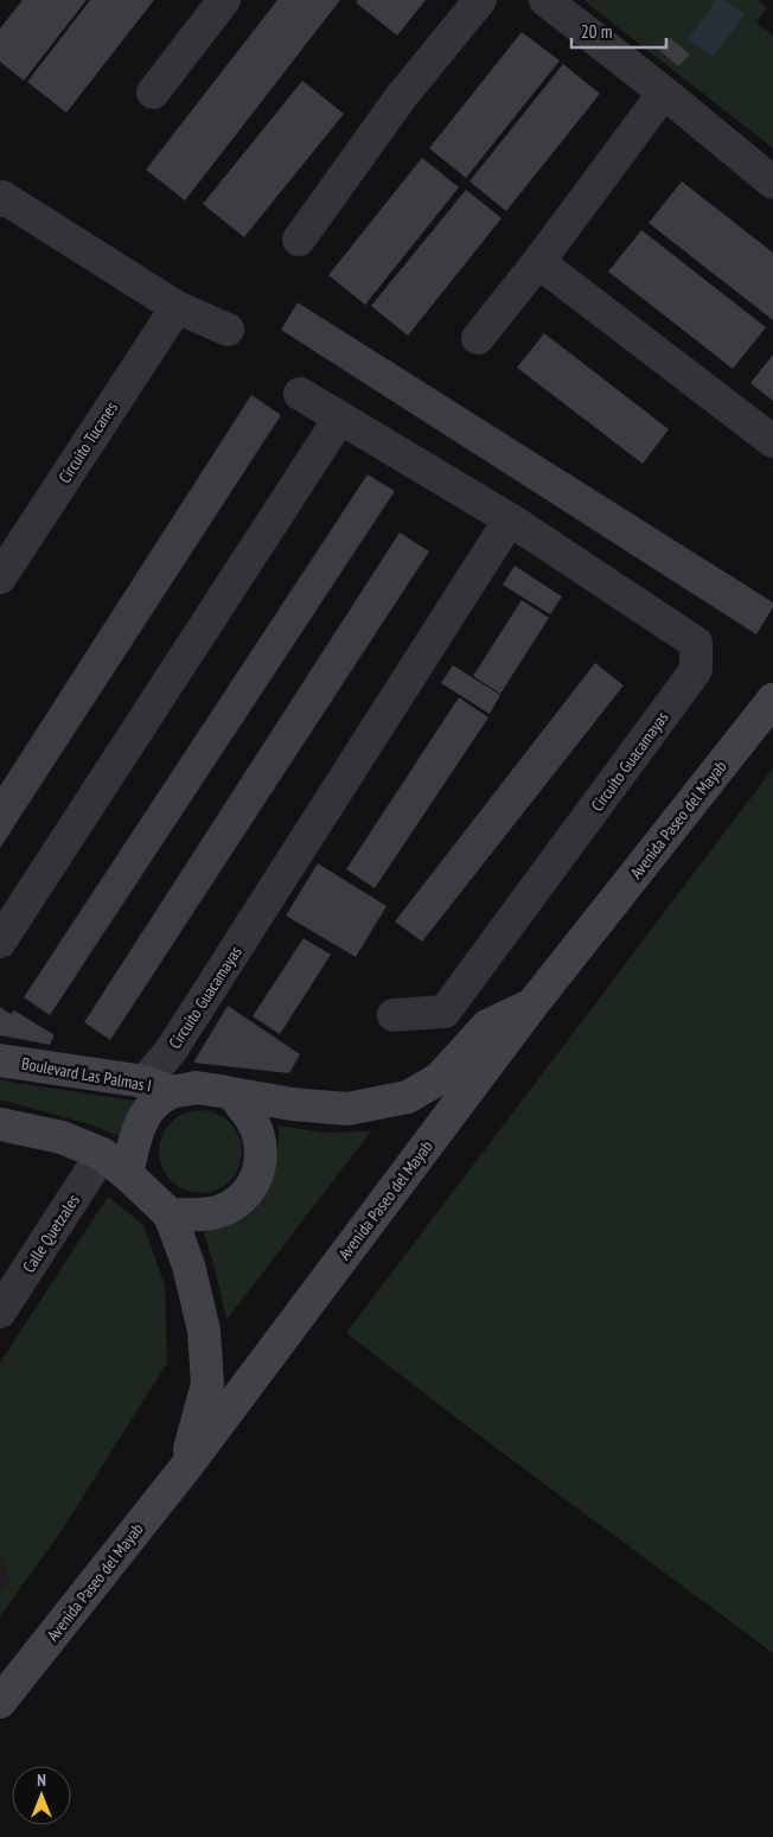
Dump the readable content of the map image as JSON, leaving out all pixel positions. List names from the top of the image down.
{
  "streets": {
    "street": [
      "Circuito Tucanes",
      "Circuito Guacamayas",
      "Avenida Paseo del Mayab",
      "Boulevard Las Palmas I",
      "Calle Quetzales"
    ]
  },
  "crossings": [
    ["Circuito Guacamayas", "Boulevard Las Palmas I"]
  ],
  "scale_bar": "20 m",
  "north": "top"
}
